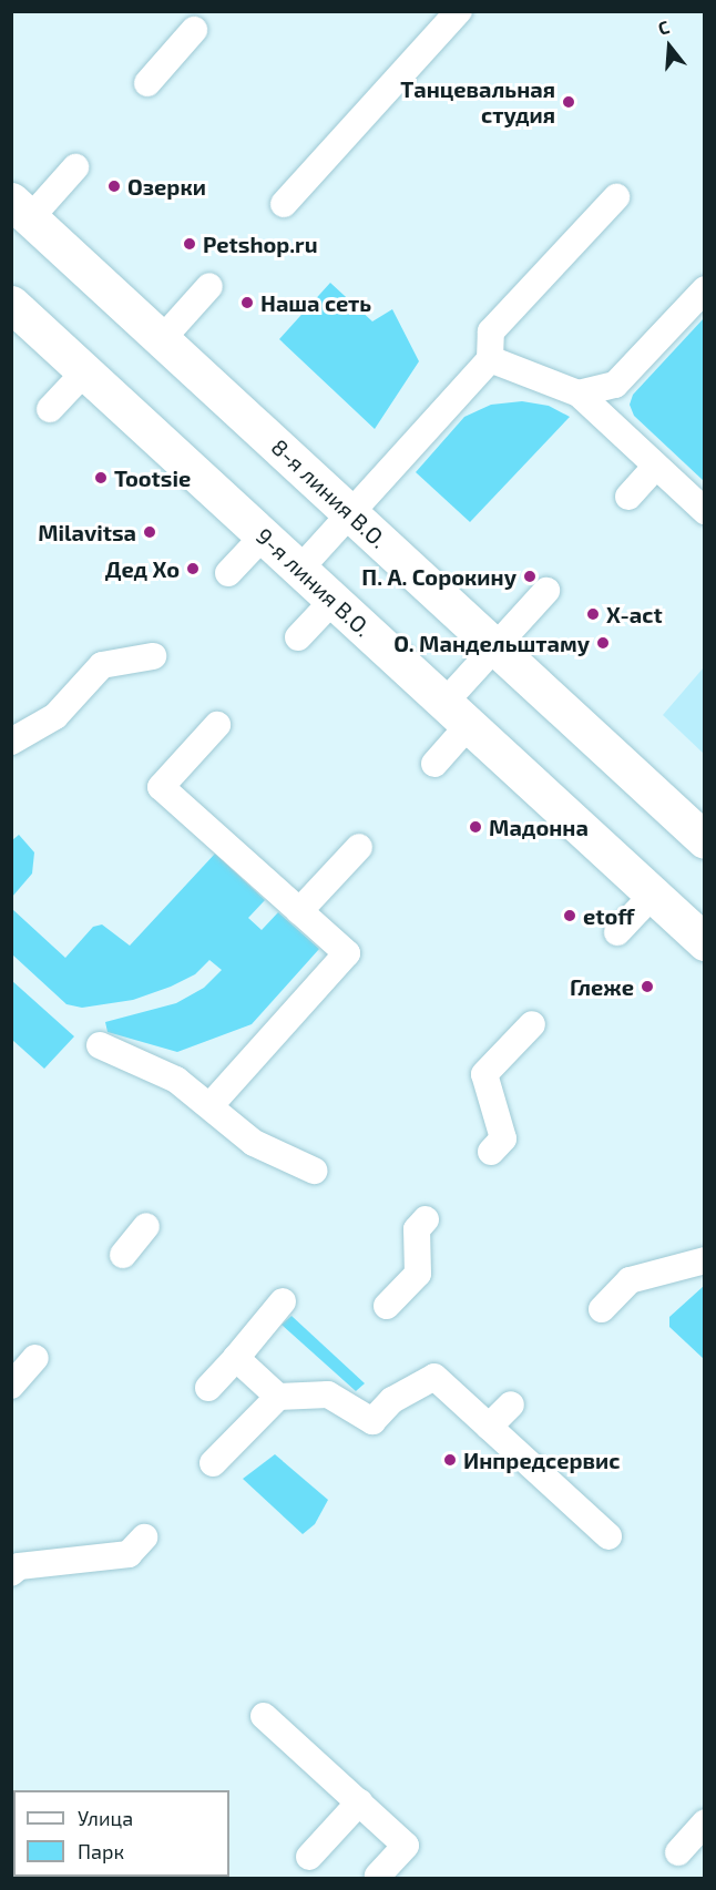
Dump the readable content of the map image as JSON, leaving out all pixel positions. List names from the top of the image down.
{
  "streets": {
    "main road": ["8-я линия В.О.", "9-я линия В.О."]
  },
  "places": [
    "Танцевальная студия",
    "Озерки",
    "Petshop.ru",
    "Наша сеть",
    "Tootsie",
    "Milavitsa",
    "Дед Хо",
    "П. А. Сорокину",
    "X-act",
    "О. Мандельштаму",
    "Мадонна",
    "etoff",
    "Глеже",
    "Инпредсервис"
  ],
  "legend": ["Улица", "Парк"],
  "north": "top"
}
